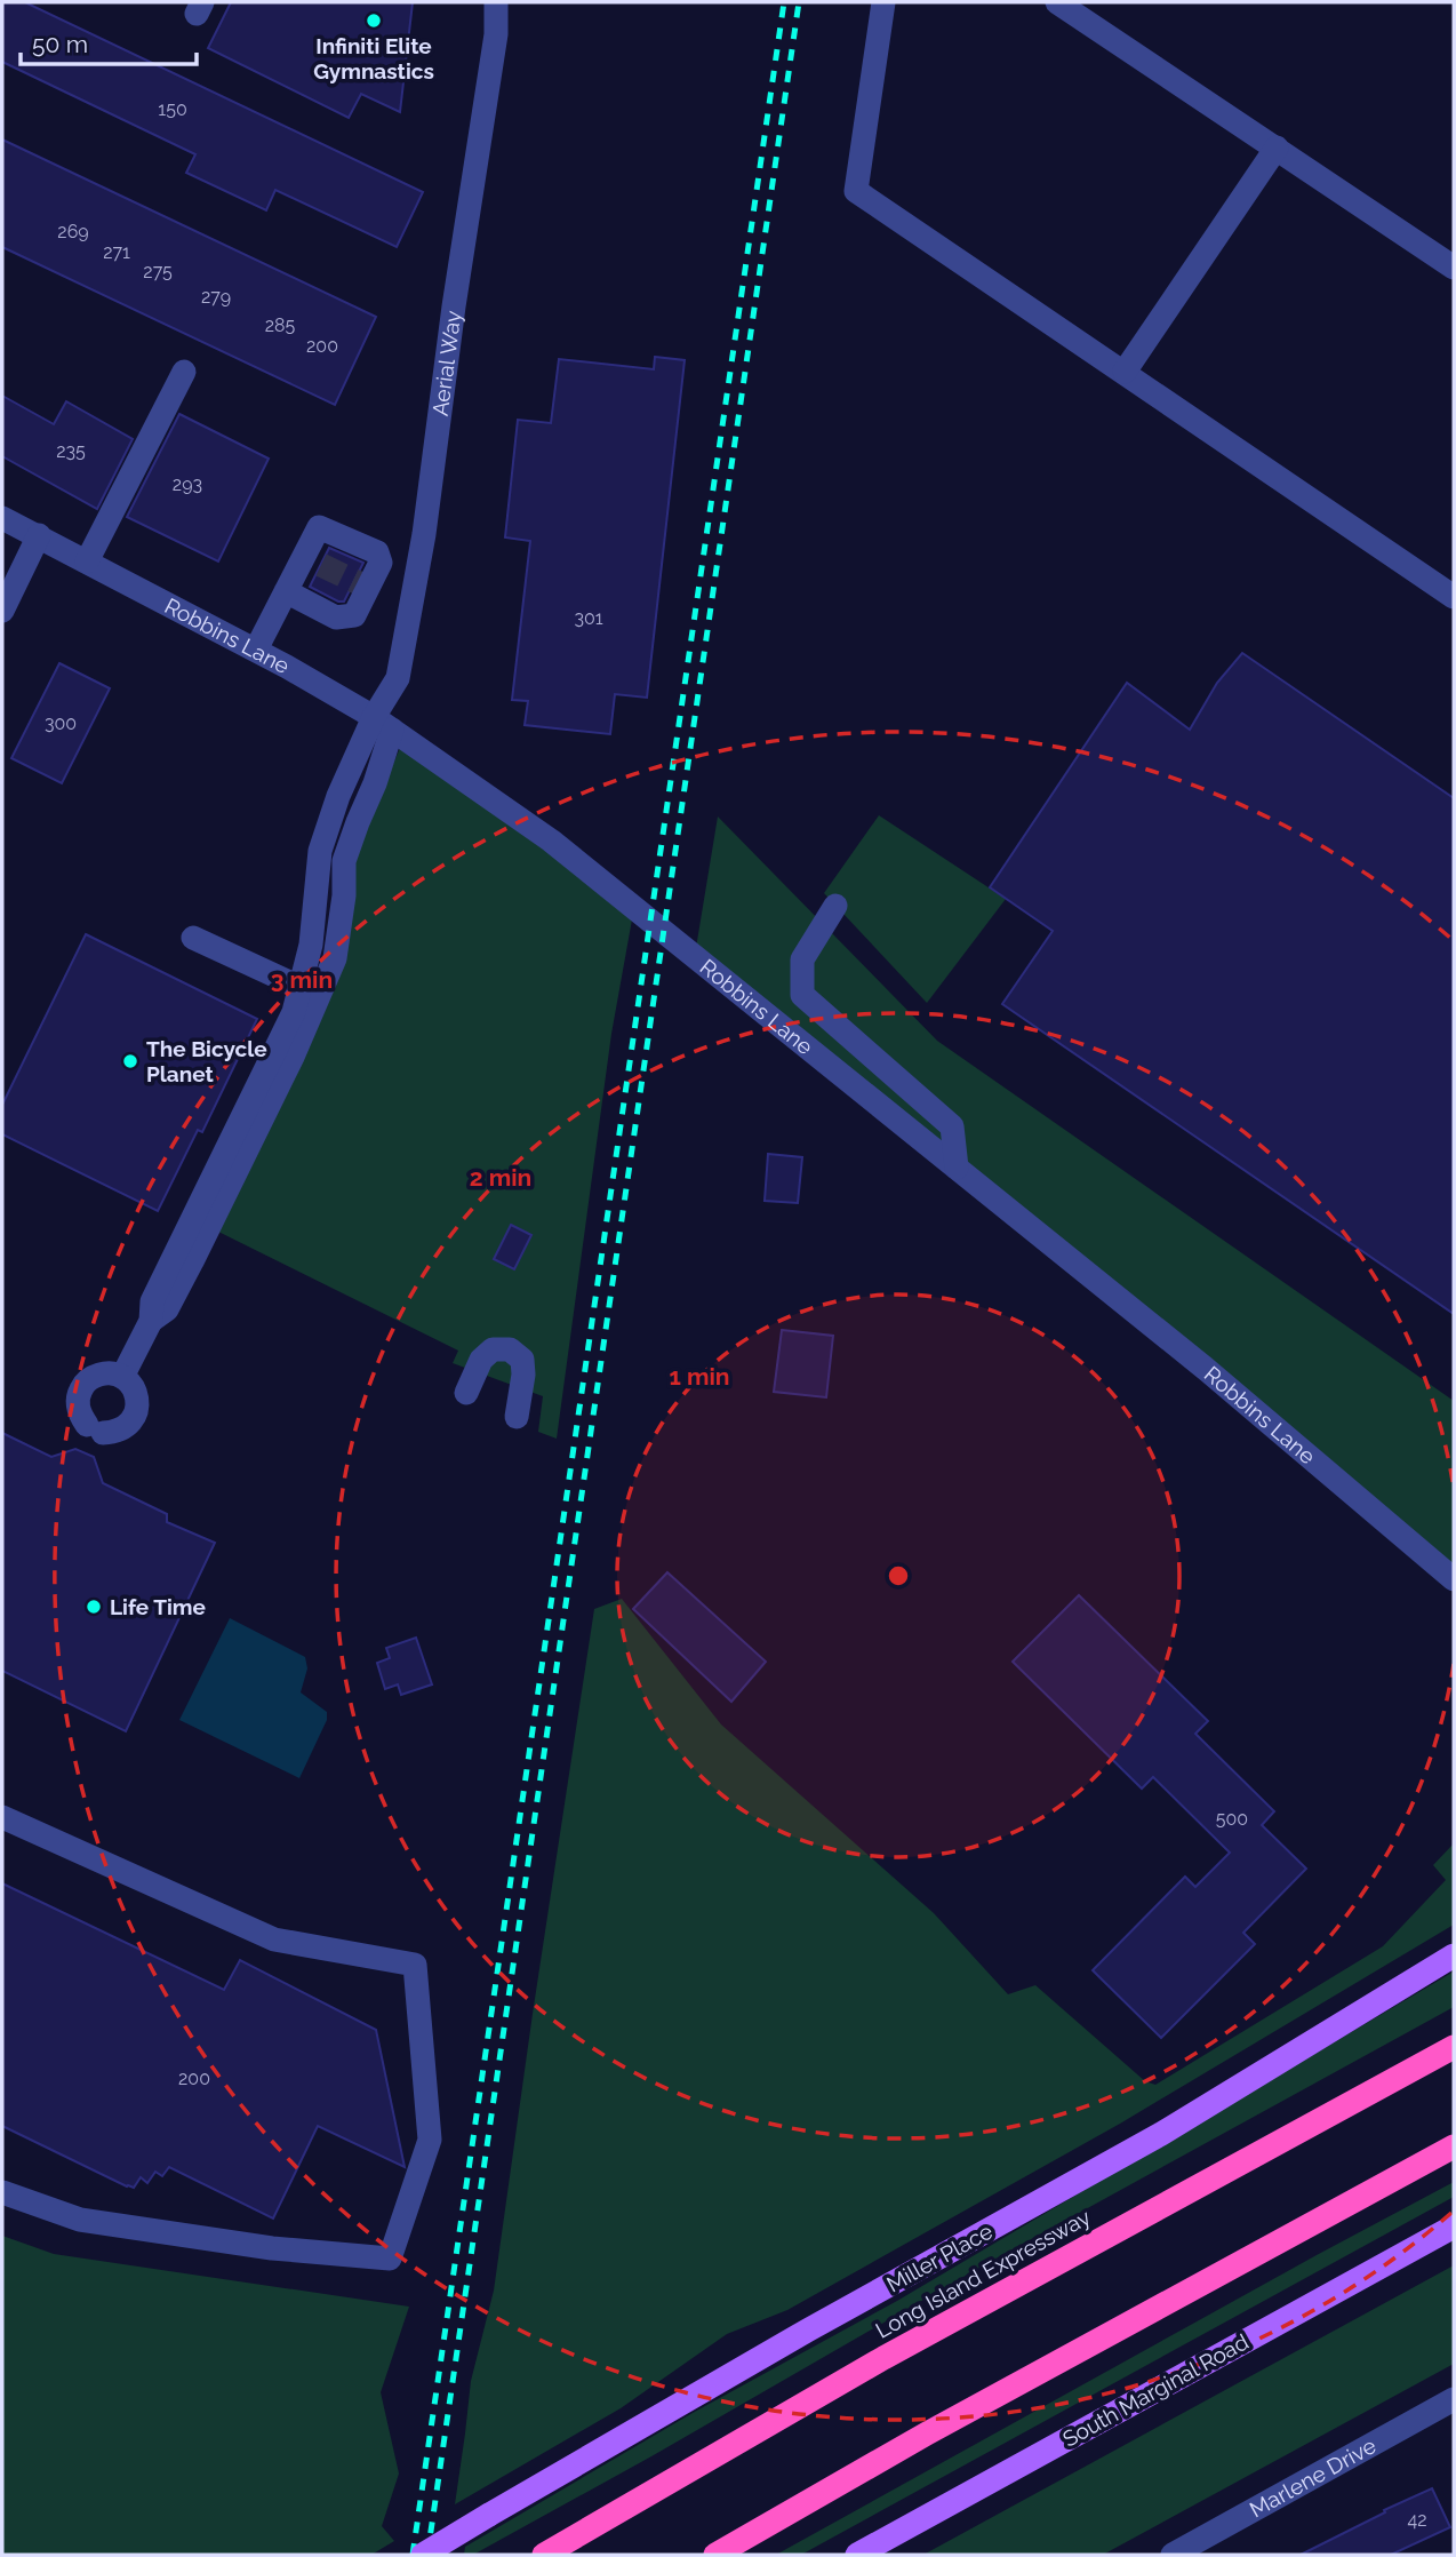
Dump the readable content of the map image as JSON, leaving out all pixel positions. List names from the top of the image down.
{
  "streets": {
    "highway": ["Long Island Expressway"],
    "main road": ["Miller Place", "South Marginal Road"],
    "street": ["Aerial Way", "Robbins Lane", "Marlene Drive"]
  },
  "crossings": [
    ["Aerial Way", "Robbins Lane"]
  ],
  "places": ["Infiniti Elite Gymnastics", "The Bicycle Planet", "Life Time"],
  "house_numbers": [
    "150",
    "269",
    "271",
    "275",
    "279",
    "285",
    "200",
    "235",
    "293",
    "301",
    "300",
    "500",
    "200",
    "42"
  ],
  "scale_bar": "50 m",
  "rings": ["3 min", "2 min", "1 min"]
}
